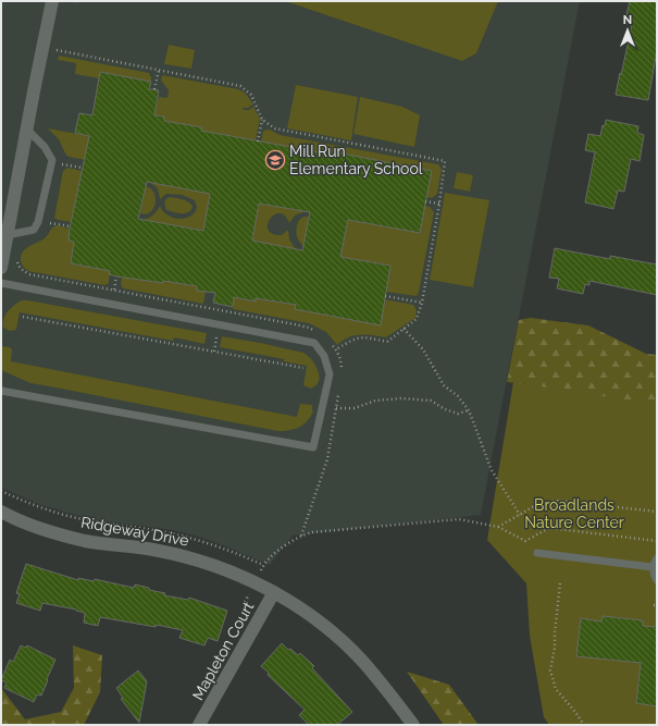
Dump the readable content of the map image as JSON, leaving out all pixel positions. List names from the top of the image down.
{
  "streets": {
    "street": ["Ridgeway Drive", "Mapleton Court"]
  },
  "crossings": [
    ["Ridgeway Drive", "Mapleton Court"]
  ],
  "parks": ["Broadlands Nature Center"],
  "places": {
    "school or university": ["Mill Run Elementary School"]
  },
  "north": "top"
}
